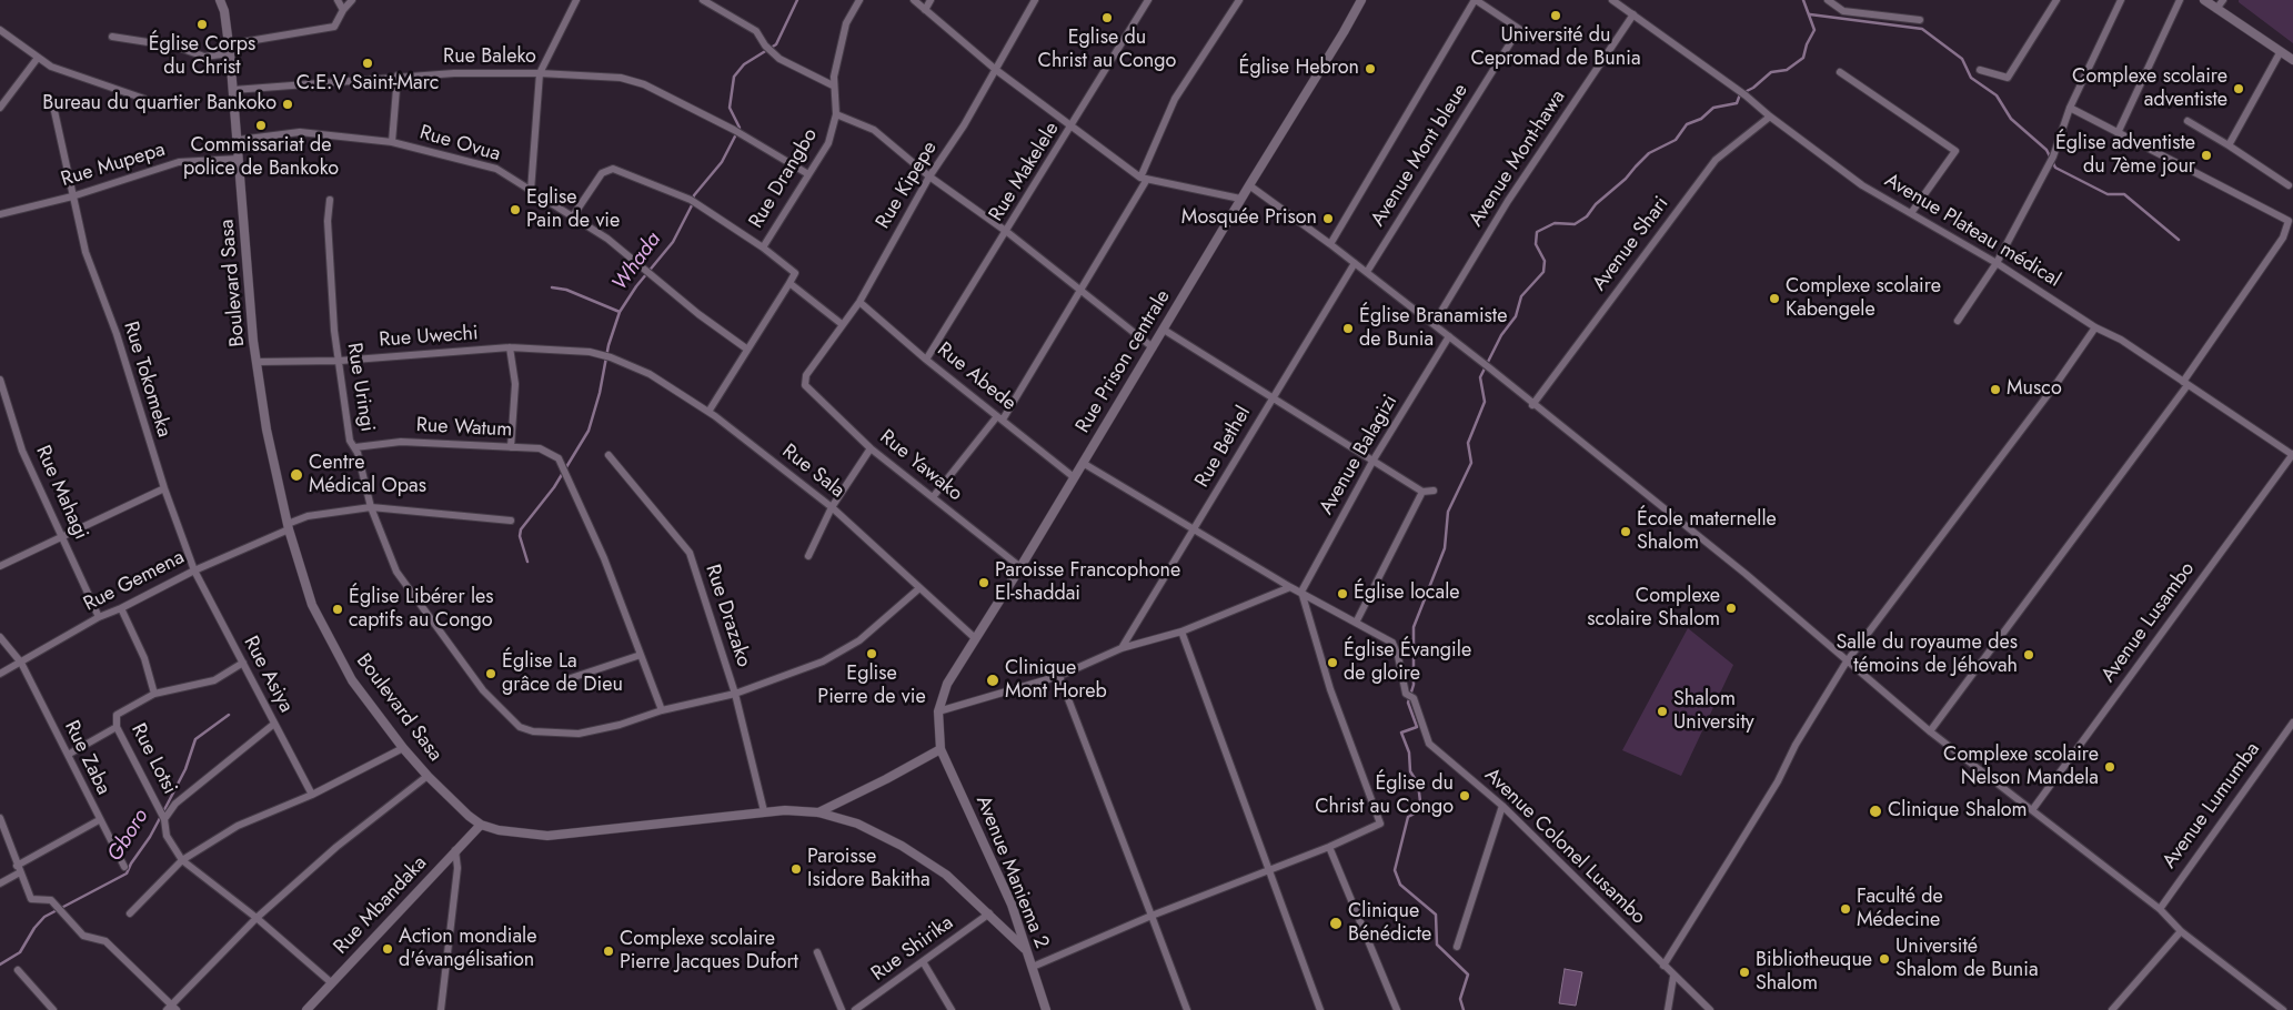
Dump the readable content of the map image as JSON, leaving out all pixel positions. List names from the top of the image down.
{
  "streets": {
    "street": [
      "Rue Baleko",
      "Rue Ovua",
      "Avenue Mont bleue",
      "Avenue Mont-hawa",
      "Rue Mupepa",
      "Rue Makelele",
      "Rue Drangbo",
      "Rue Kipepe",
      "Avenue Plateau médical",
      "Avenue Shari",
      "Boulevard Sasa",
      "Rue Uwechi",
      "Rue Prison centrale",
      "Rue Abede",
      "Rue Tokomeka",
      "Rue Uringi",
      "Rue Watum",
      "Rue Bethel",
      "Avenue Balagizi",
      "Rue Yawako",
      "Rue Sala",
      "Rue Mahagi",
      "Rue Gemena",
      "Rue Drazako",
      "Avenue Lusambo",
      "Rue Asiya",
      "Rue Zaba",
      "Rue Lotsi",
      "Avenue Lumumba",
      "Avenue Colonel Lusambo",
      "Avenue Maniema 2",
      "Rue Mbandaka",
      "Rue Shirika"
    ]
  },
  "crossings": [
    ["Rue Baleko", "Rue Drangbo"],
    ["Rue Baleko", "Boulevard Sasa"],
    ["Rue Ovua", "Boulevard Sasa"],
    ["Avenue Mont-hawa", "Avenue Plateau médical"],
    ["Rue Mupepa", "Boulevard Sasa"],
    ["Rue Mupepa", "Rue Tokomeka"],
    ["Rue Makelele", "Rue Abede"],
    ["Rue Kipepe", "Rue Abede"],
    ["Rue Kipepe", "Rue Yawako"],
    ["Avenue Plateau médical", "Avenue Shari"],
    ["Avenue Plateau médical", "Avenue Lusambo"],
    ["Boulevard Sasa", "Rue Uwechi"],
    ["Boulevard Sasa", "Rue Prison centrale"],
    ["Boulevard Sasa", "Rue Gemena"],
    ["Boulevard Sasa", "Rue Drazako"],
    ["Boulevard Sasa", "Avenue Maniema 2"],
    ["Boulevard Sasa", "Rue Mbandaka"],
    ["Boulevard Sasa", "Rue Shirika"],
    ["Rue Uwechi", "Rue Uringi"],
    ["Rue Uwechi", "Rue Sala"],
    ["Rue Prison centrale", "Rue Abede"],
    ["Rue Prison centrale", "Rue Yawako"],
    ["Rue Prison centrale", "Rue Sala"],
    ["Rue Prison centrale", "Avenue Maniema 2"],
    ["Rue Tokomeka", "Rue Gemena"],
    ["Rue Tokomeka", "Rue Asiya"],
    ["Rue Uringi", "Rue Watum"],
    ["Rue Uringi", "Rue Sala"],
    ["Rue Uringi", "Rue Gemena"],
    ["Rue Uringi", "Rue Drazako"],
    ["Rue Mahagi", "Rue Gemena"],
    ["Rue Gemena", "Rue Asiya"],
    ["Rue Gemena", "Rue Zaba"],
    ["Rue Gemena", "Rue Lotsi"],
    ["Rue Lotsi", "Rue Mbandaka"]
  ],
  "water": ["Whada", "Gboro"],
  "places": [
    "Université du Cepromad de Bunia",
    "Eglise du Christ au Congo",
    "Église Corps du Christ",
    "C.E.V Saint-Marc",
    "Église Hebron",
    "Complexe scolaire adventiste",
    "Bureau du quartier Bankoko",
    "Commissariat de police de Bankoko",
    "Église adventiste du 7ème jour",
    "Eglise Pain de vie",
    "Mosquée Prison",
    "Complexe scolaire Kabengele",
    "Église Branamiste de Bunia",
    "Musco",
    "Centre Médical Opas",
    "École maternelle Shalom",
    "Paroisse Francophone El-shaddai",
    "Église locale",
    "Complexe scolaire Shalom",
    "Église Libérer les captifs au Congo",
    "Eglise Pierre de vie",
    "Salle du royaume des témoins de Jéhovah",
    "Église Évangile de gloire",
    "Église La grâce de Dieu",
    "Clinique Mont Horeb",
    "Shalom University",
    "Complexe scolaire Nelson Mandela",
    "Église du Christ au Congo",
    "Clinique Shalom",
    "Paroisse Isidore Bakitha",
    "Faculté de Médecine",
    "Clinique Bénédicte",
    "Action mondiale d'évangélisation",
    "Complexe scolaire Pierre Jacques Dufort",
    "Université Shalom de Bunia",
    "Bibliotheuque Shalom"
  ]
}
